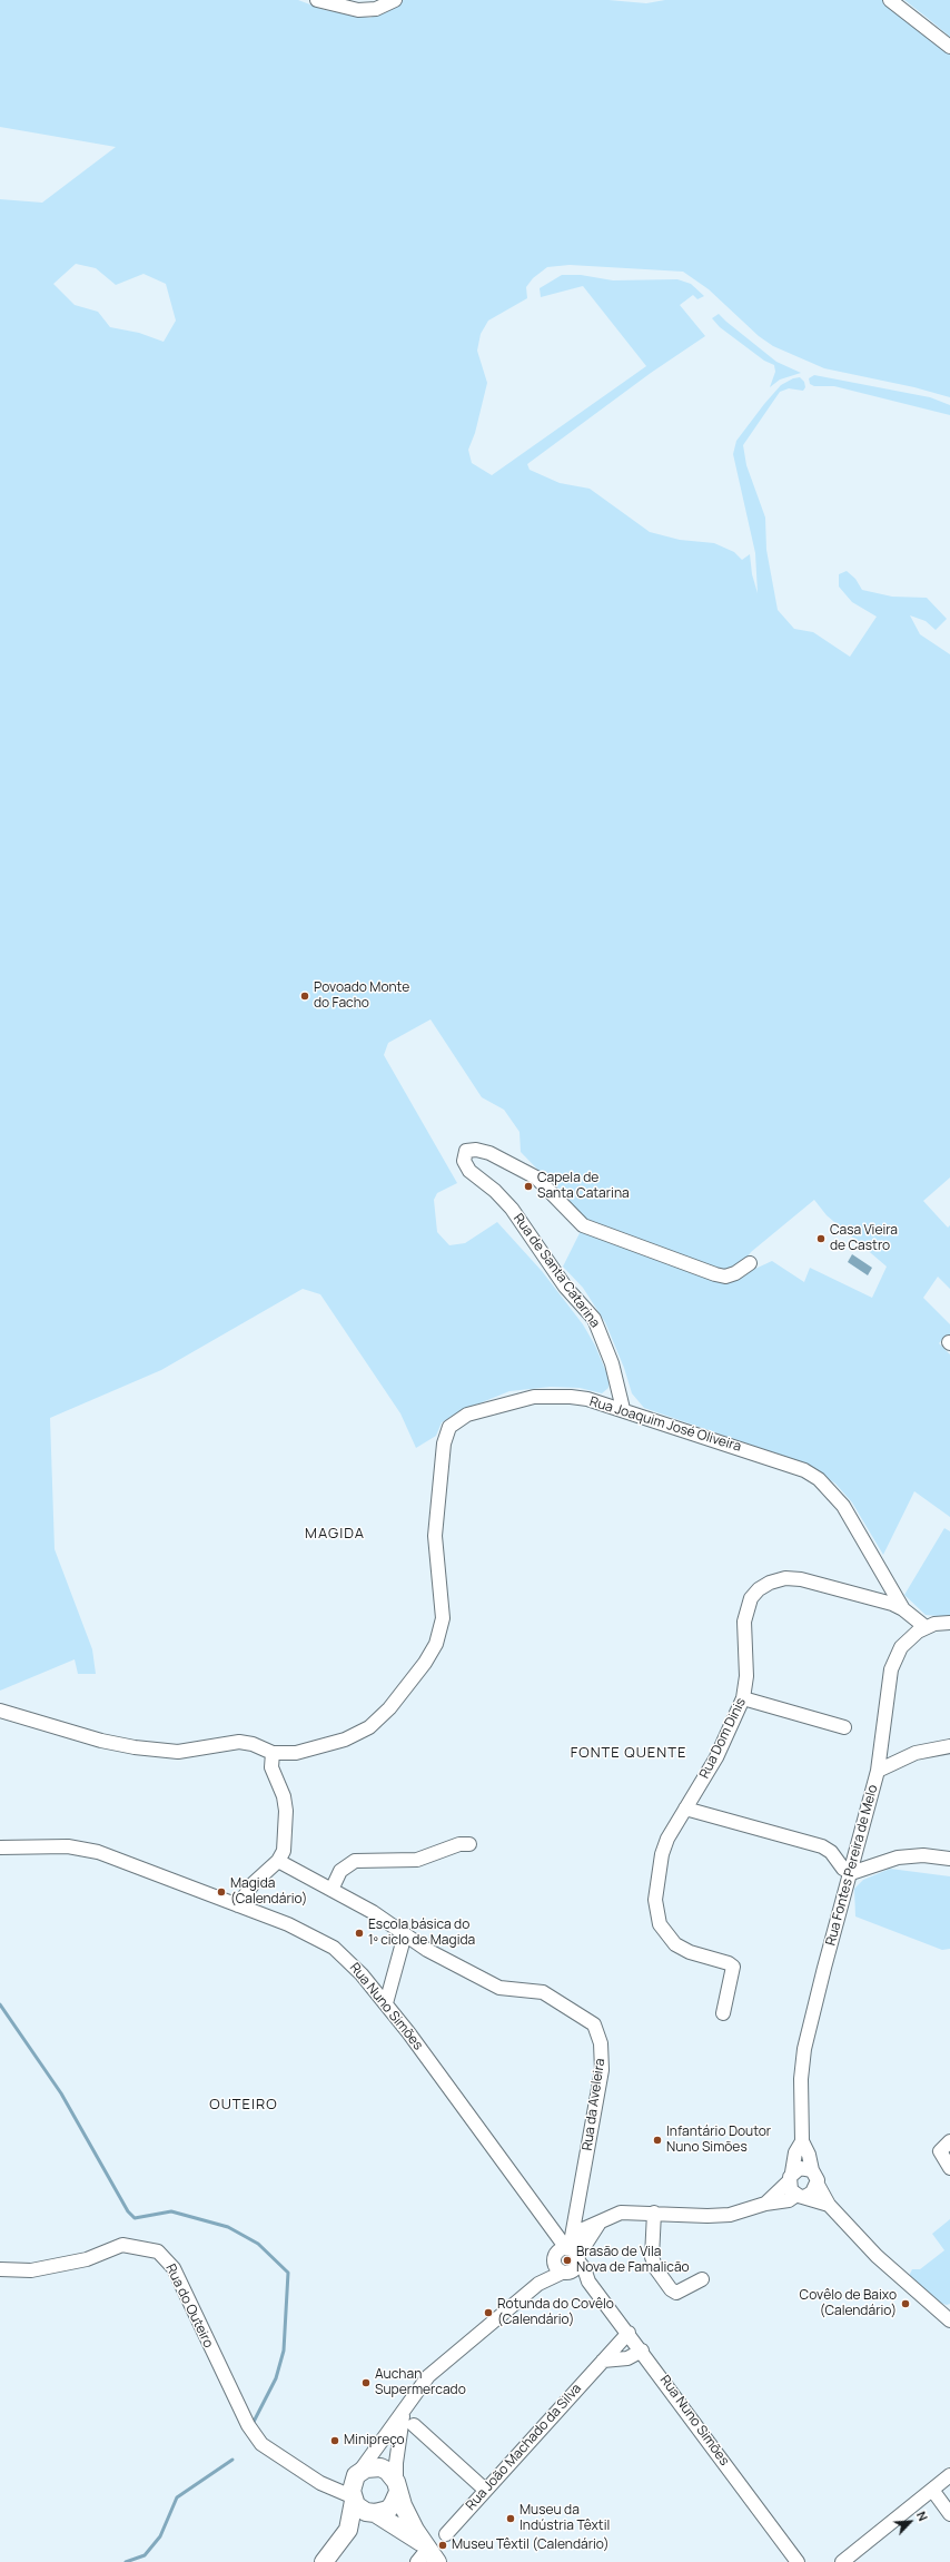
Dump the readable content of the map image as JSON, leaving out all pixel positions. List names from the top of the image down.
{
  "streets": {
    "street": [
      "Rua de Santa Catarina",
      "Rua Joaquim José Oliveira",
      "Rua Dom Dinis",
      "Rua Fontes Pereira de Melo",
      "Rua Nuno Simões",
      "Rua da Aveleira",
      "Rua do Outeiro",
      "Rua João Machado da Silva"
    ]
  },
  "crossings": [
    ["Rua de Santa Catarina", "Rua Joaquim José Oliveira"],
    ["Rua Joaquim José Oliveira", "Rua Dom Dinis"],
    ["Rua Dom Dinis", "Rua Fontes Pereira de Melo"],
    ["Rua Nuno Simões", "Rua da Aveleira"],
    ["Rua Nuno Simões", "Rua João Machado da Silva"]
  ],
  "districts": ["MAGIDA", "FONTE QUENTE", "OUTEIRO"],
  "places": [
    "Povoado Monte do Facho",
    "Capela de Santa Catarina",
    "Casa Vieira de Castro",
    "Magida (Calendário)",
    "Escola básica do 1º ciclo de Magida",
    "Infantário Doutor Nuno Simões",
    "Brasão de Vila Nova de Famalicão",
    "Covêlo de Baixo (Calendário)",
    "Rotunda do Covêlo (Calendário)",
    "Auchan Supermercado",
    "Minipreço",
    "Museu da Indústria Têxtil",
    "Museu Têxtil (Calendário)"
  ],
  "north": "top right"
}
